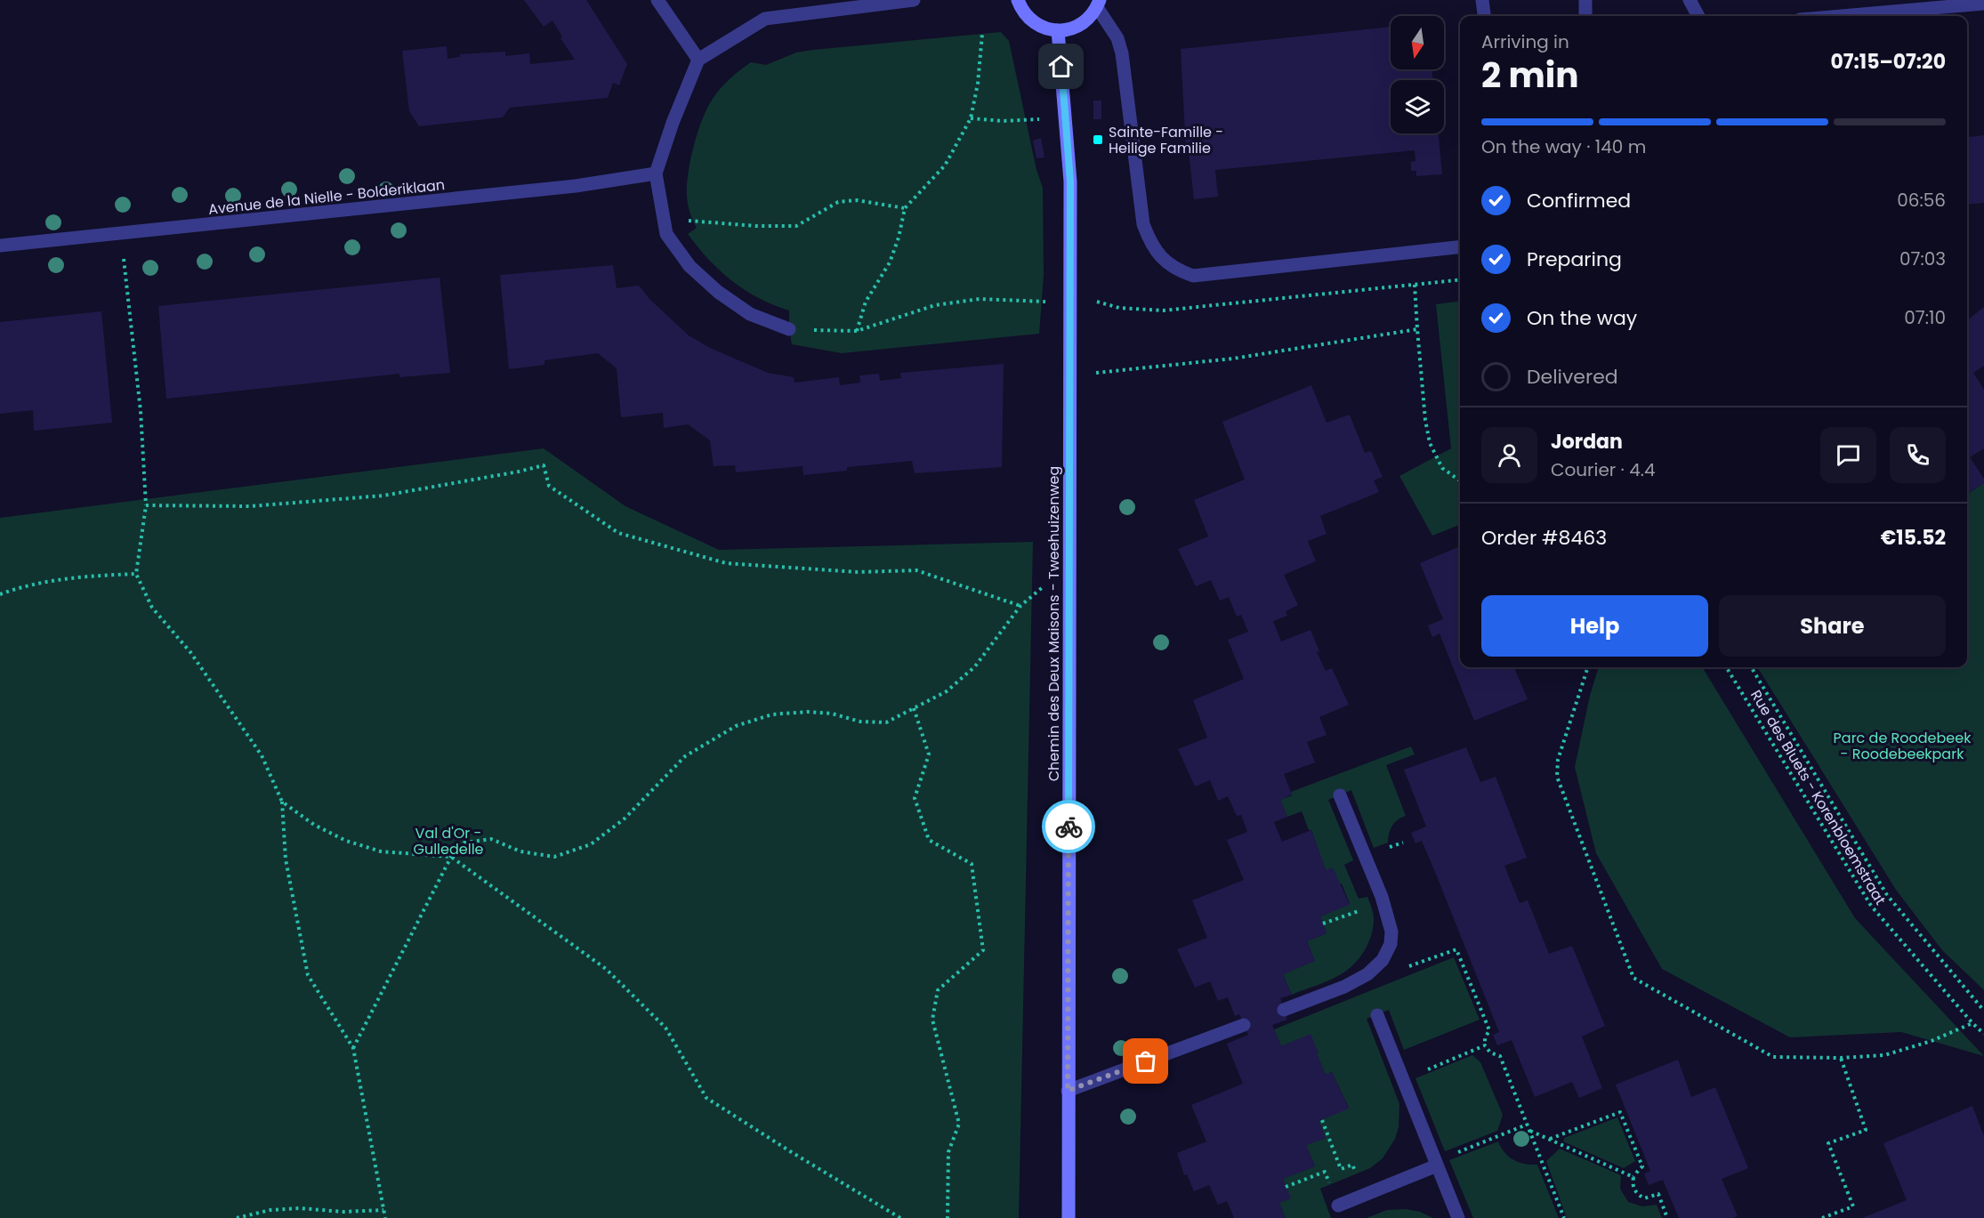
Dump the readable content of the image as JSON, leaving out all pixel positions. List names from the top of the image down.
{
  "streets": {
    "street": ["Avenue de la Nielle - Bolderiklaan", "Chemin des Deux Maisons - Tweehuizenweg"],
    "path": ["Rue des Bluets - Korenbloemstraat"]
  },
  "parks": ["Parc de Roodebeek - Roodebeekpark", "Val d'Or - Gulledelle"],
  "places": {
    "transit": ["Sainte-Famille - Heilige Familie"]
  },
  "north": "bottom",
  "page": {
    "heading": ["2 min", "Arriving in", "07:15–07:20"],
    "panel": [
      "Jordan",
      "Courier · 4.4",
      "Order #8463",
      "€15.52"
    ],
    "bar": "On the way · 140 m",
    "list": [
      ["Confirmed", "06:56"],
      ["Preparing", "07:03"],
      ["On the way", "07:10"],
      "Delivered"
    ],
    "buttons": ["Help", "Share"]
  }
}
